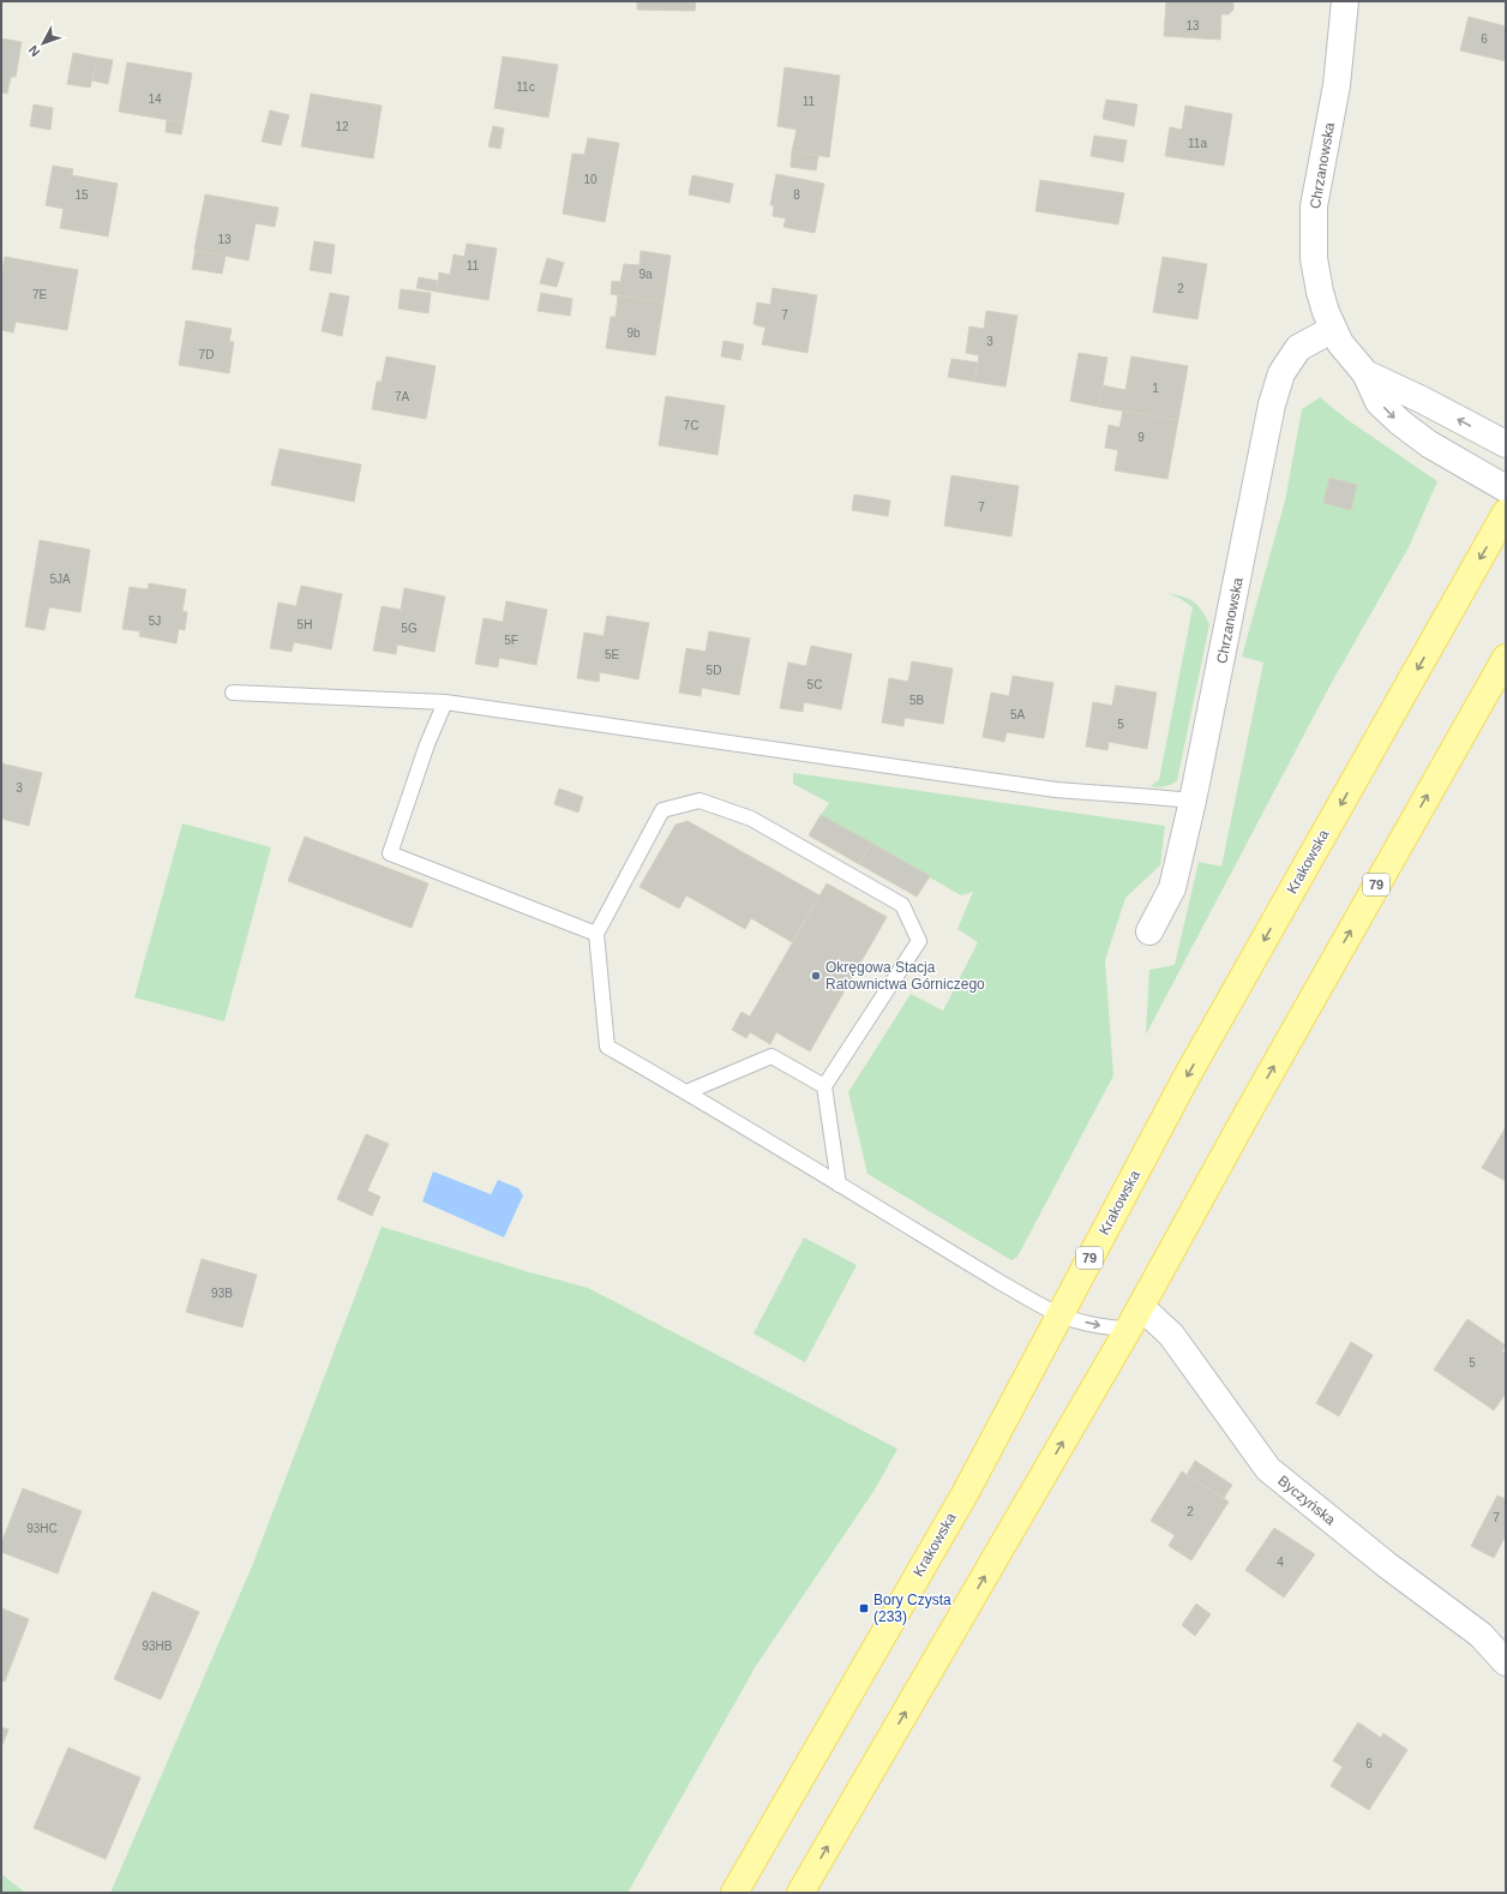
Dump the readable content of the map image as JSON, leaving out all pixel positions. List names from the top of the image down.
{
  "streets": {
    "main road": ["Krakowska", "79"],
    "street": ["Chrzanowska", "Byczyńska"]
  },
  "crossings": [
    ["79", "Byczyńska"]
  ],
  "places": {
    "other": ["Okręgowa Stacja Ratownictwa Górniczego"],
    "transit": ["Bory Czysta (233)"]
  },
  "house_numbers": [
    "13",
    "6",
    "11c",
    "14",
    "11",
    "12",
    "11a",
    "10",
    "15",
    "8",
    "13",
    "11",
    "9a",
    "2",
    "7E",
    "7",
    "9b",
    "3",
    "7D",
    "1",
    "7A",
    "7C",
    "9",
    "7",
    "5JA",
    "5J",
    "5H",
    "5G",
    "5F",
    "5E",
    "5D",
    "5C",
    "5B",
    "5A",
    "5",
    "3",
    "93B",
    "5",
    "2",
    "7",
    "93HC",
    "4",
    "93HB",
    "6"
  ],
  "north": "bottom left"
}
